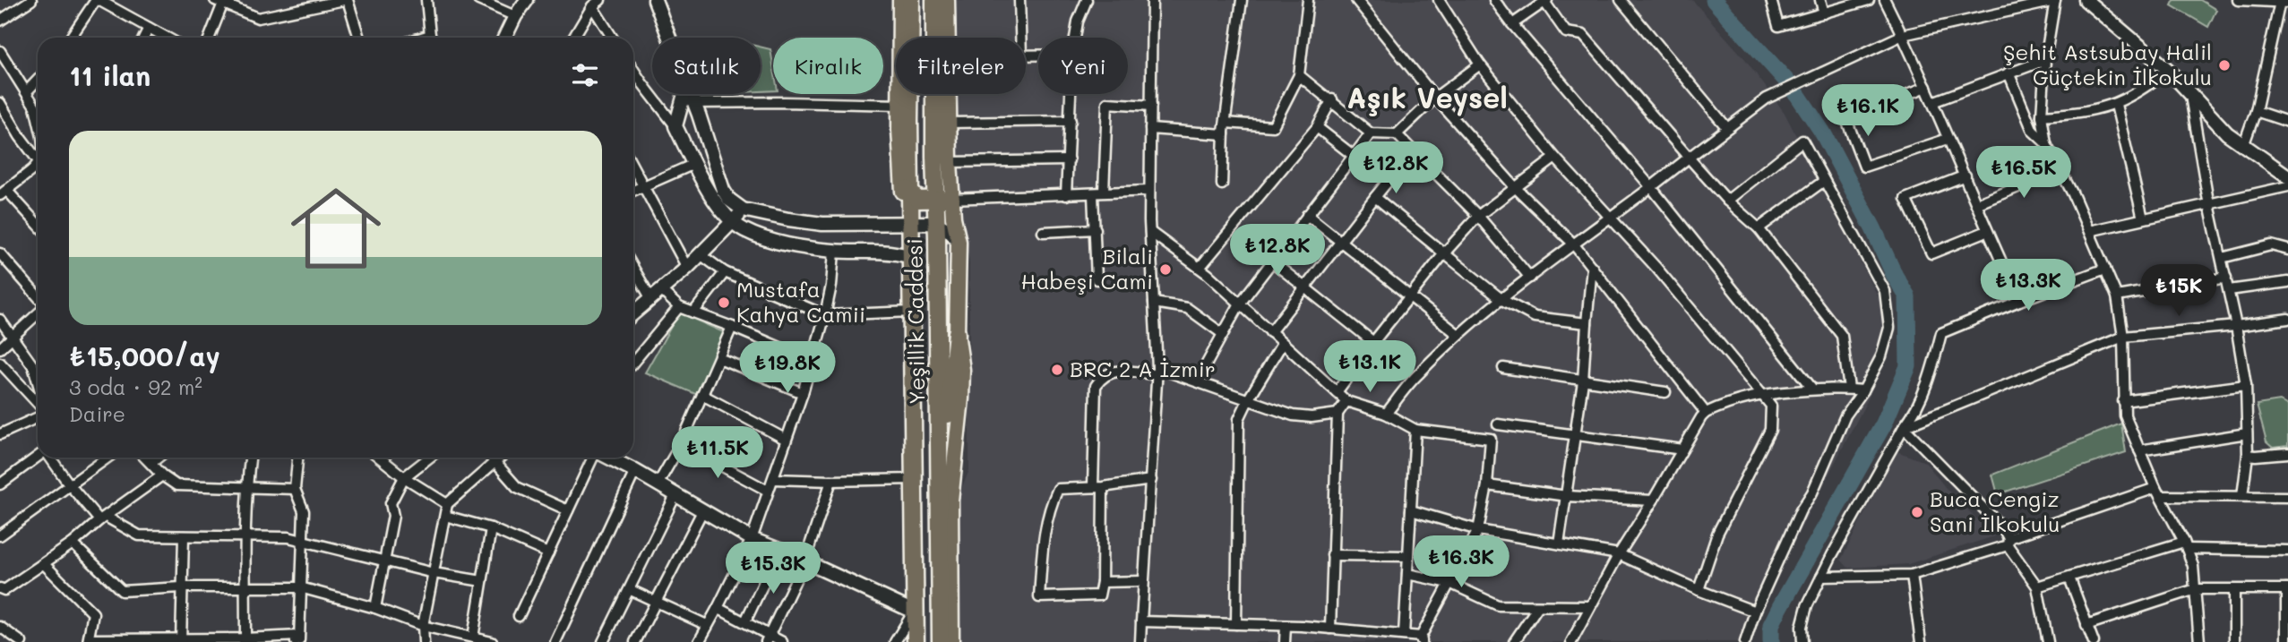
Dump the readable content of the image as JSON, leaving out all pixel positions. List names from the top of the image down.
{
  "streets": {
    "highway": ["Yeşillik Caddesi"]
  },
  "districts": ["Aşık Veysel"],
  "places": [
    "Şehit Astsubay Halil Güçtekin İlkokulu",
    "Bilali Habeşi Cami",
    "Mustafa Kahya Camii",
    "BRC 2 A İzmir",
    "Buca Cengiz Sani İlkokulu"
  ],
  "page": {
    "chip": [
      "Satılık",
      "Kiralık",
      "Filtreler",
      "Yeni"
    ],
    "heading": "11 ilan",
    "price": [
      "₺16.1K",
      "₺12.8K",
      "₺16.5K",
      "₺12.8K",
      "₺13.3K",
      "₺15K",
      "₺13.1K",
      "₺19.8K",
      "₺11.5K",
      "₺16.3K",
      "₺15.3K"
    ],
    "list": [
      {
        "name": "₺15,000/ay",
        "note": "3 oda · 92 m² · Daire"
      }
    ]
  }
}
